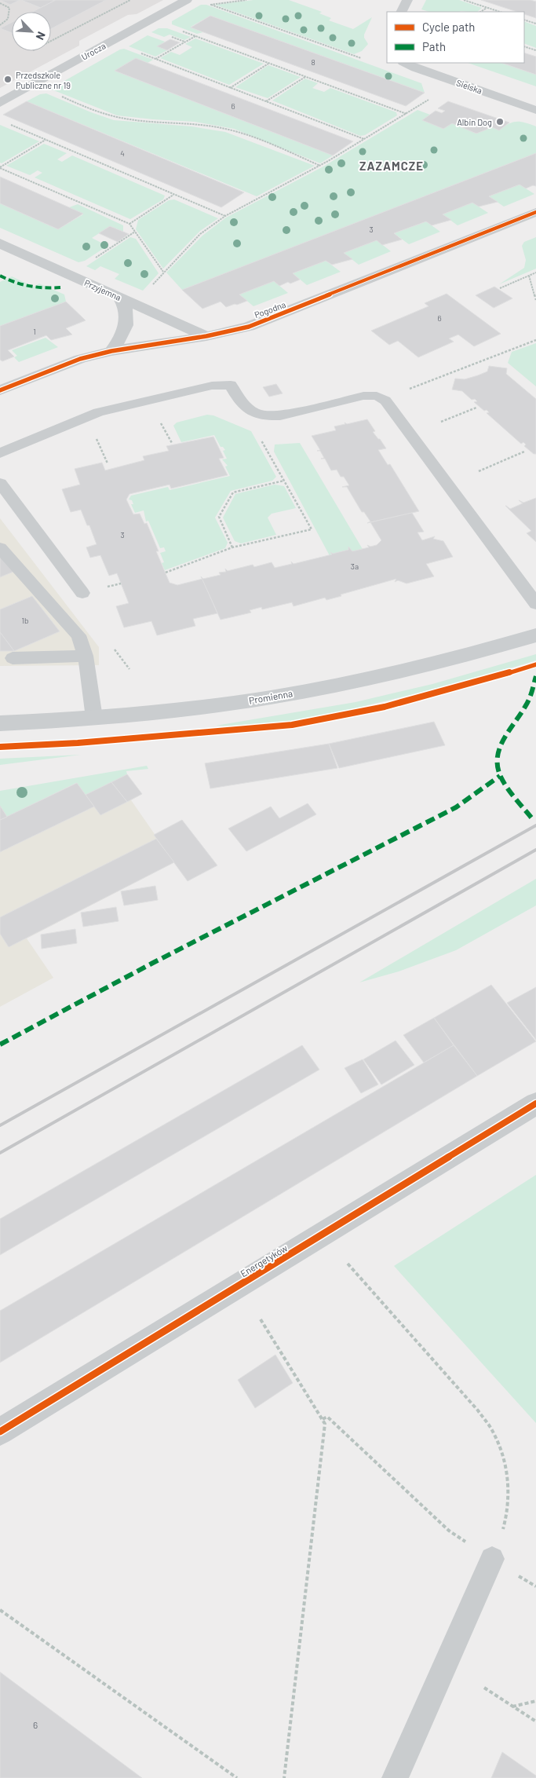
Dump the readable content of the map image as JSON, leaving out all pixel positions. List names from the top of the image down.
{
  "streets": {
    "street": [
      "Urocza",
      "Sielska",
      "Przyjemna",
      "Pogodna",
      "Promienna",
      "Energetyków"
    ]
  },
  "crossings": [
    ["Przyjemna", "Pogodna"]
  ],
  "districts": ["ZAZAMCZE"],
  "places": ["Przedszkole Publiczne nr 19", "Albin Dog"],
  "house_numbers": [
    "8",
    "6",
    "4",
    "3",
    "6",
    "1",
    "3",
    "3a",
    "1b",
    "6"
  ],
  "legend": ["Cycle path", "Path"],
  "north": "bottom right"
}
